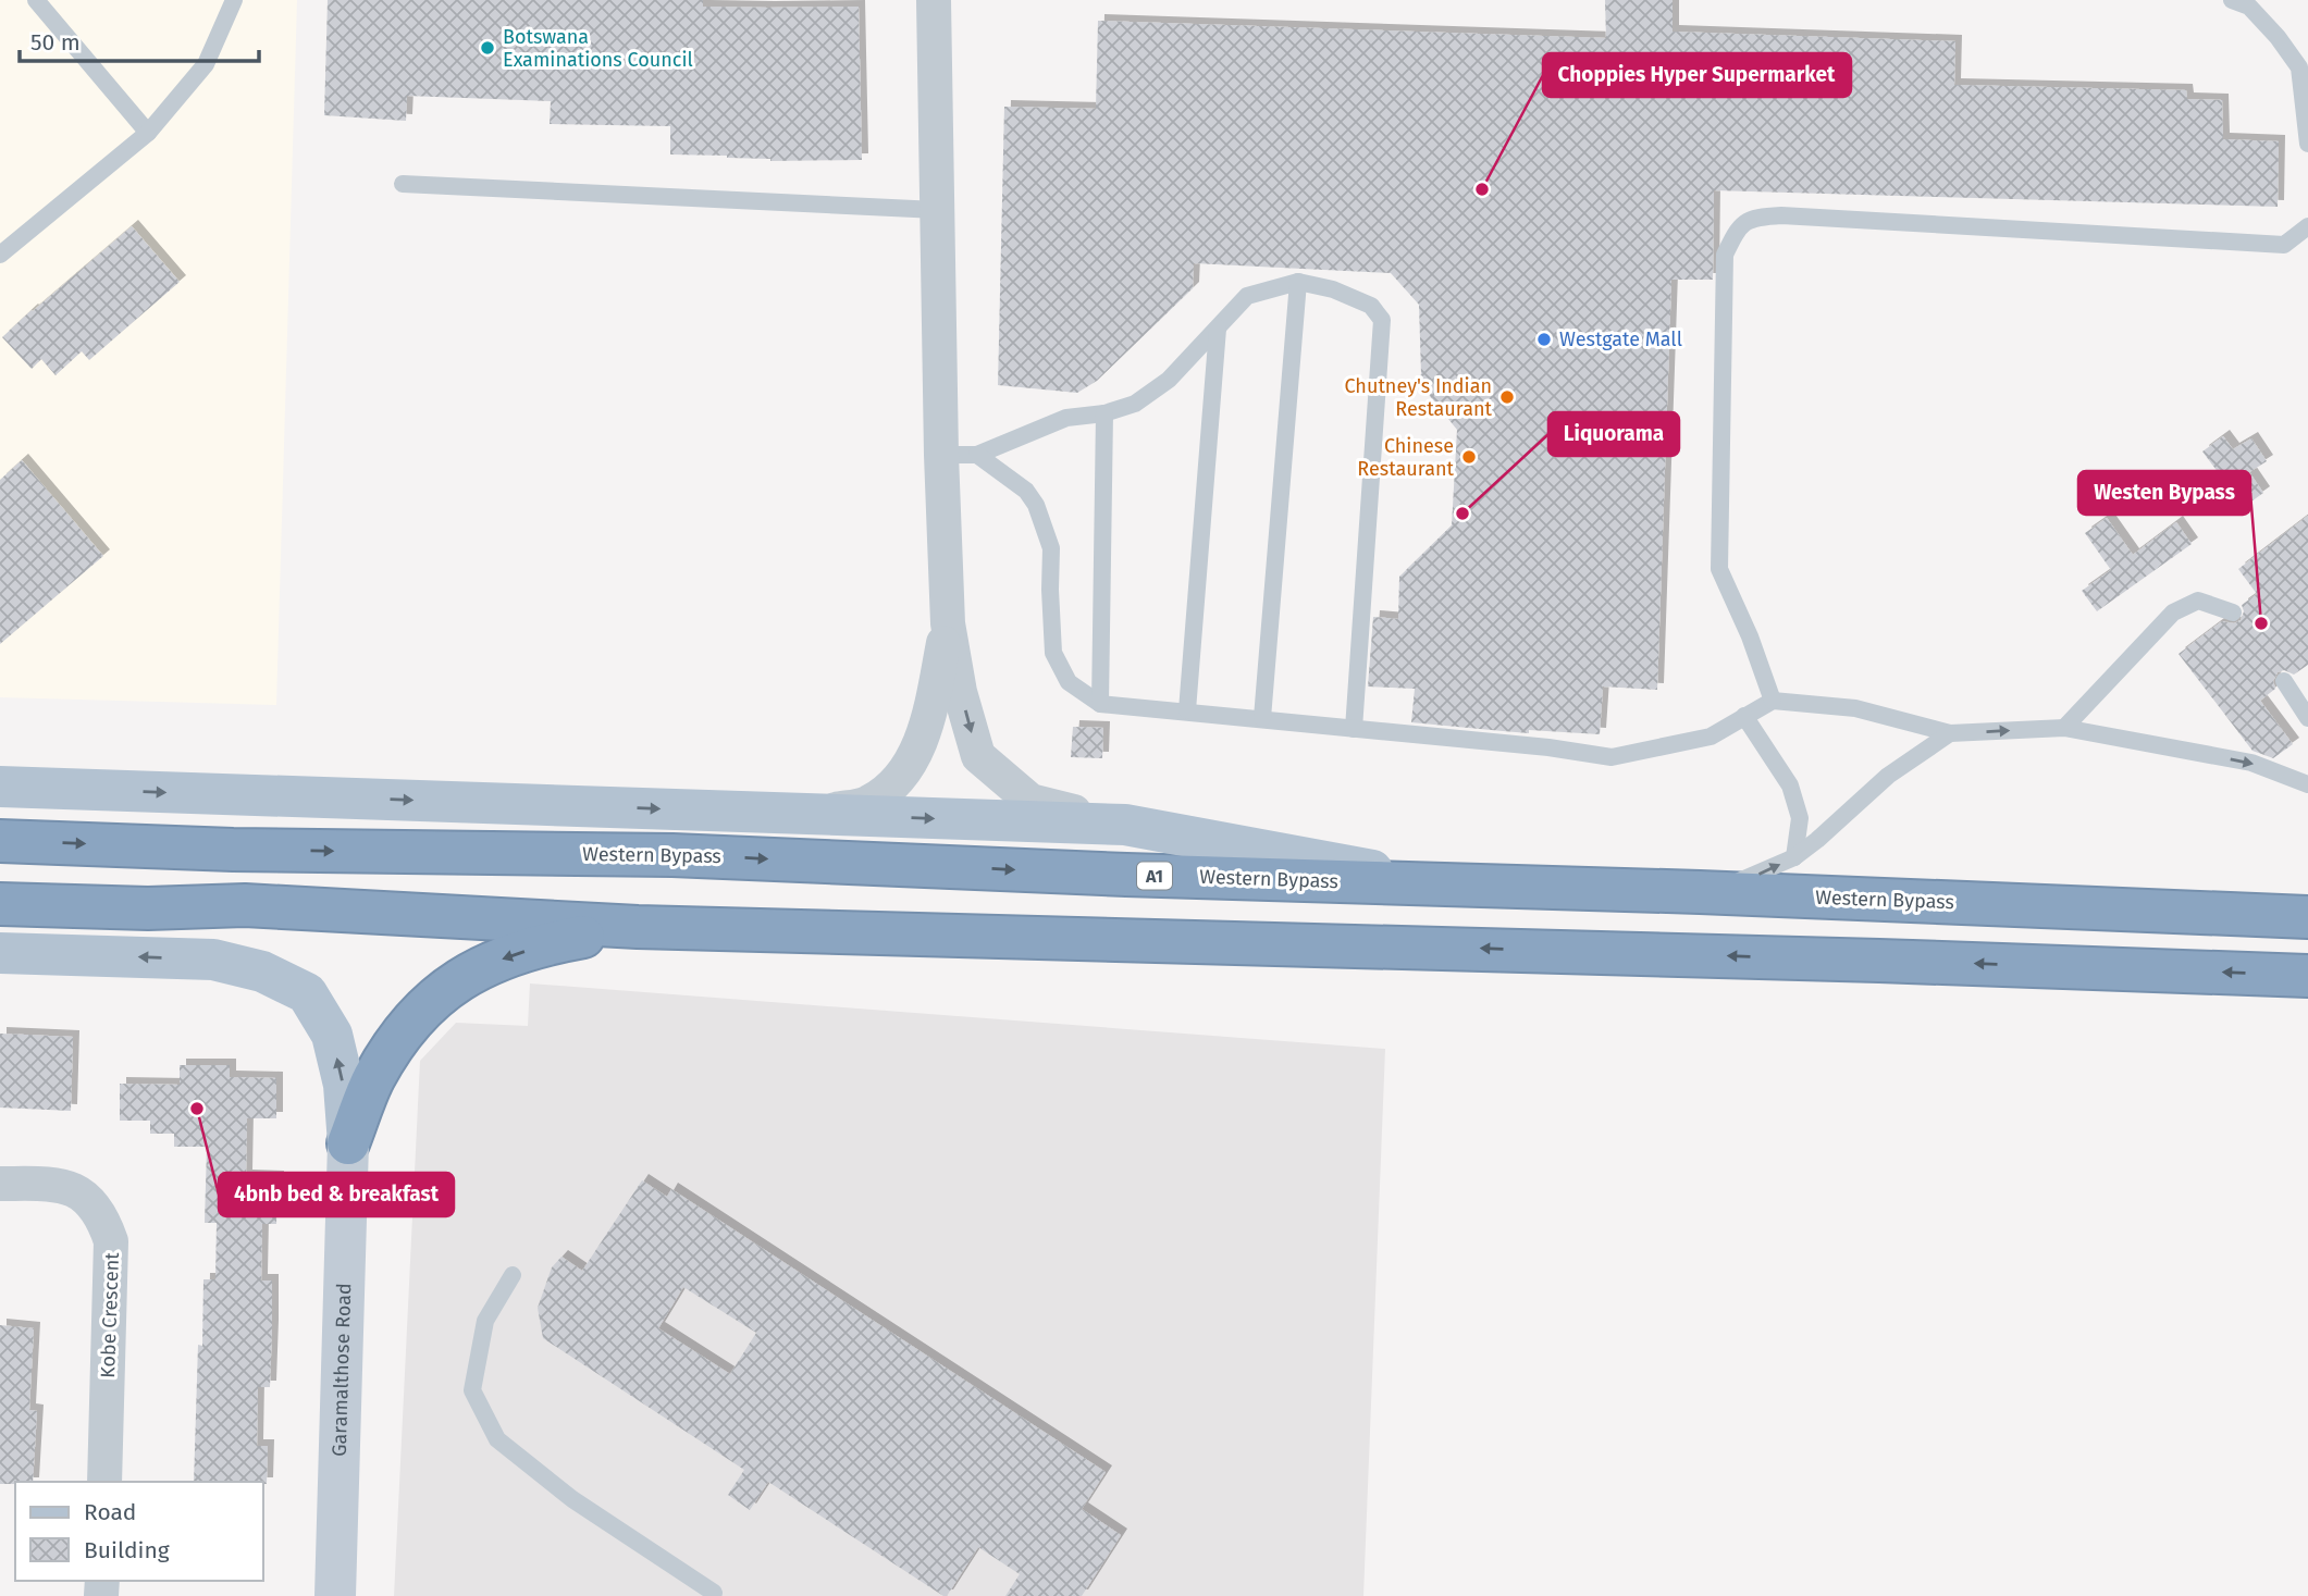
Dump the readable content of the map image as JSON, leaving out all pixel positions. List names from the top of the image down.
{
  "streets": {
    "highway": ["Western Bypass", "A1"],
    "street": ["Kobe Crescent", "Garamalthose Road"]
  },
  "places": [
    "Botswana Examinations Council",
    "Choppies Hyper Supermarket",
    "Westgate Mall",
    "Chutney's Indian Restaurant",
    "Chinese Restaurant",
    "Liquorama",
    "Westen Bypass",
    "4bnb bed & breakfast"
  ],
  "legend": ["Road", "Building"],
  "scale_bar": "50 m"
}
